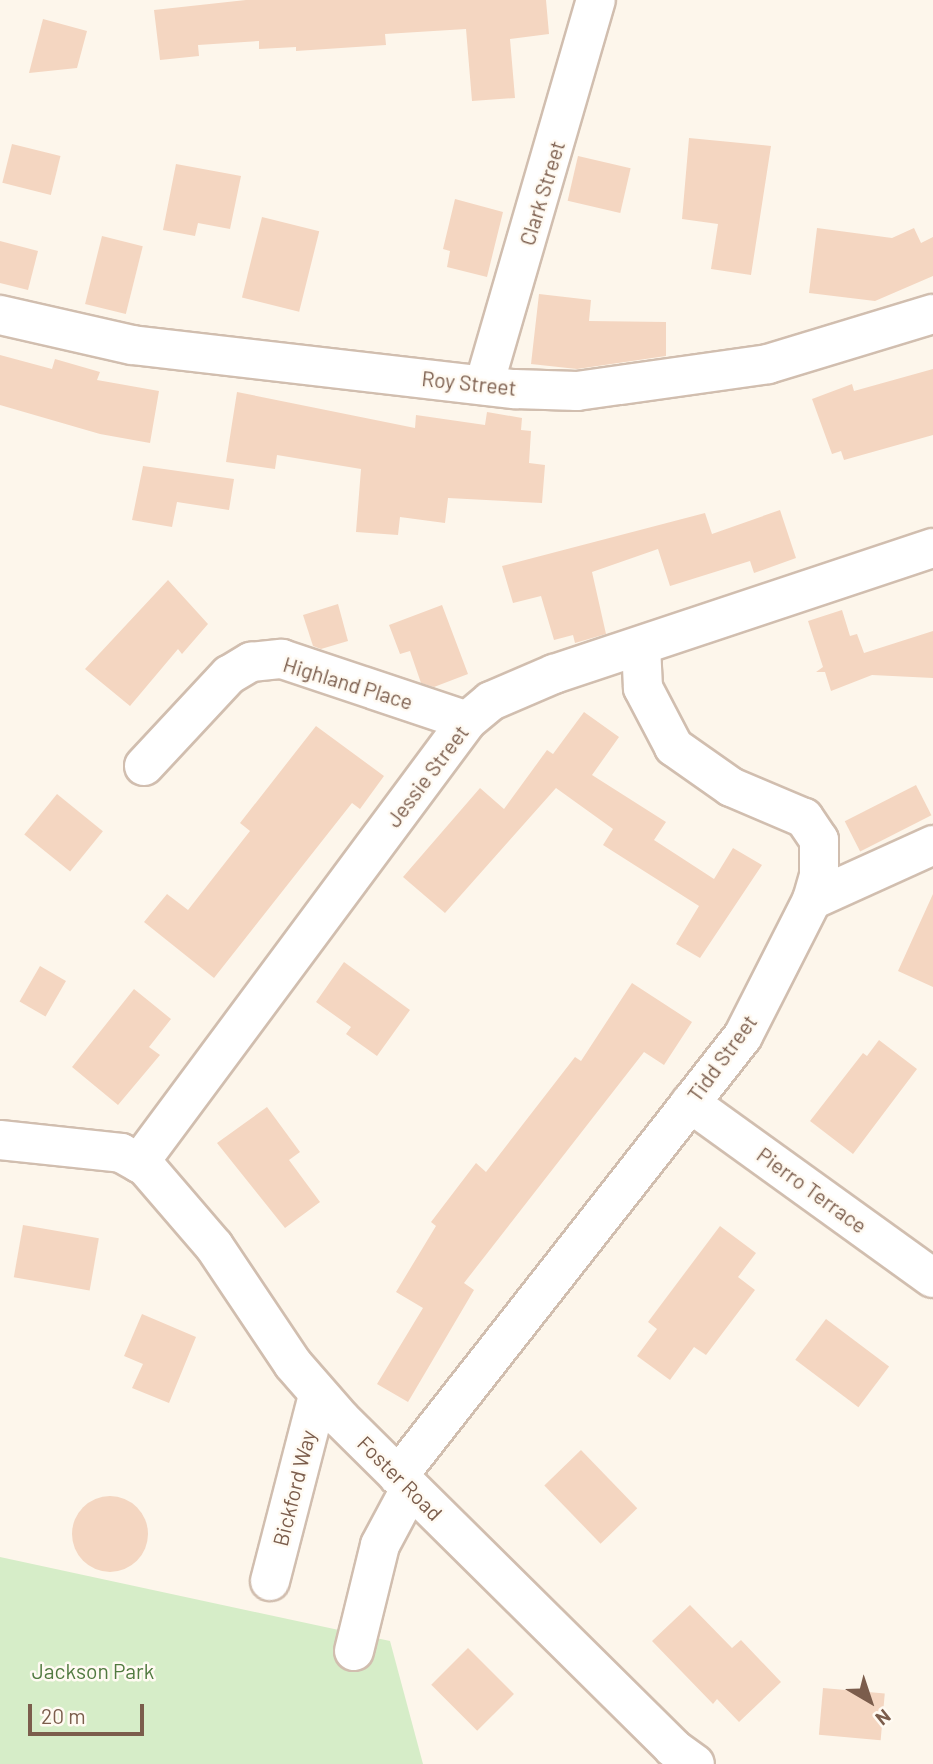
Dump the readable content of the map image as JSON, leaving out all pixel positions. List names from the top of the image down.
{
  "streets": {
    "street": [
      "Clark Street",
      "Roy Street",
      "Highland Place",
      "Jessie Street",
      "Tidd Street",
      "Pierro Terrace",
      "Foster Road",
      "Bickford Way"
    ]
  },
  "crossings": [
    ["Clark Street", "Roy Street"],
    ["Highland Place", "Jessie Street"],
    ["Jessie Street", "Tidd Street"],
    ["Jessie Street", "Foster Road"],
    ["Tidd Street", "Pierro Terrace"],
    ["Tidd Street", "Foster Road"],
    ["Foster Road", "Bickford Way"]
  ],
  "parks": ["Jackson Park"],
  "scale_bar": "20 m",
  "north": "bottom right"
}
